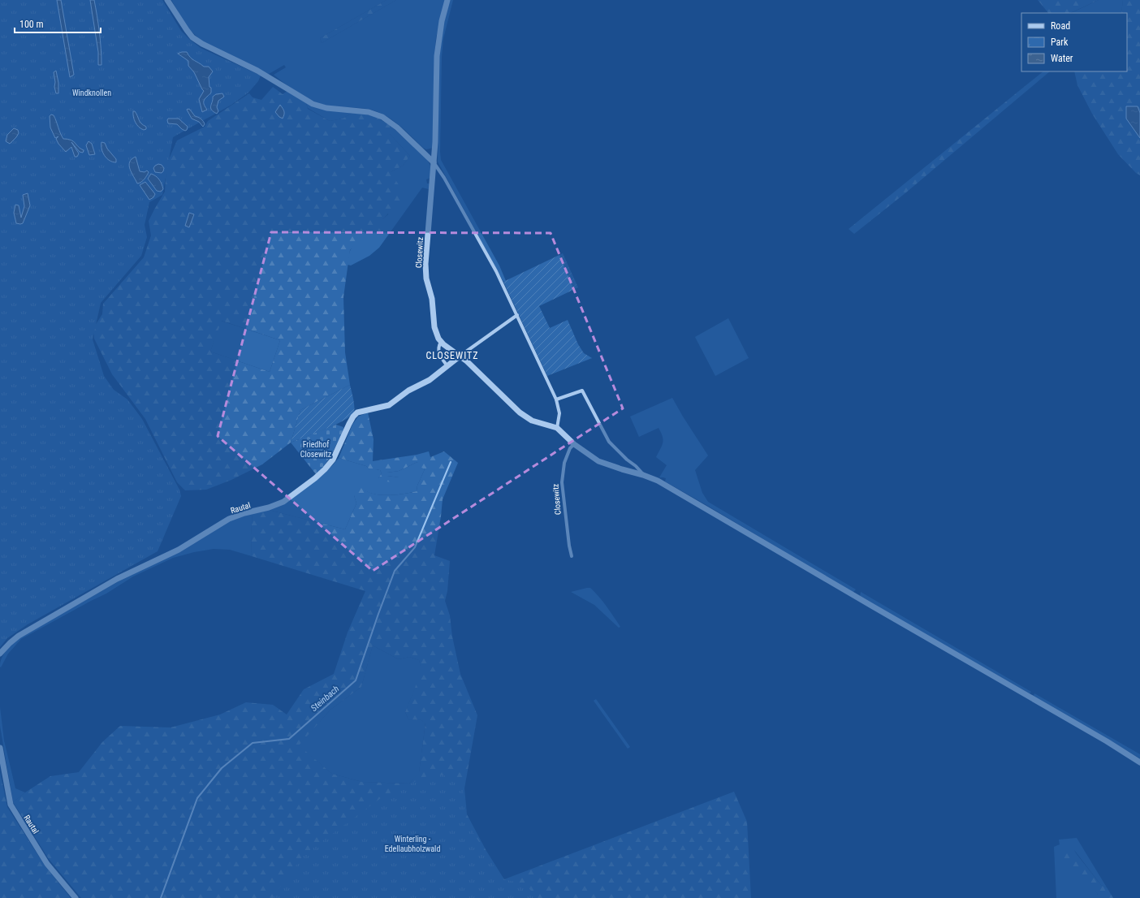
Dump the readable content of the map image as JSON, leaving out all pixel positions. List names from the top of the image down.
{
  "streets": {
    "street": ["Closewitz", "Rautal"]
  },
  "crossings": [
    ["Closewitz", "Rautal"]
  ],
  "districts": ["CLOSEWITZ"],
  "water": ["Steinbach"],
  "parks": ["Windknollen", "Friedhof Closewitz", "Winterling - Edellaubholzwald"],
  "legend": ["Road", "Park", "Water"],
  "scale_bar": "100 m"
}
